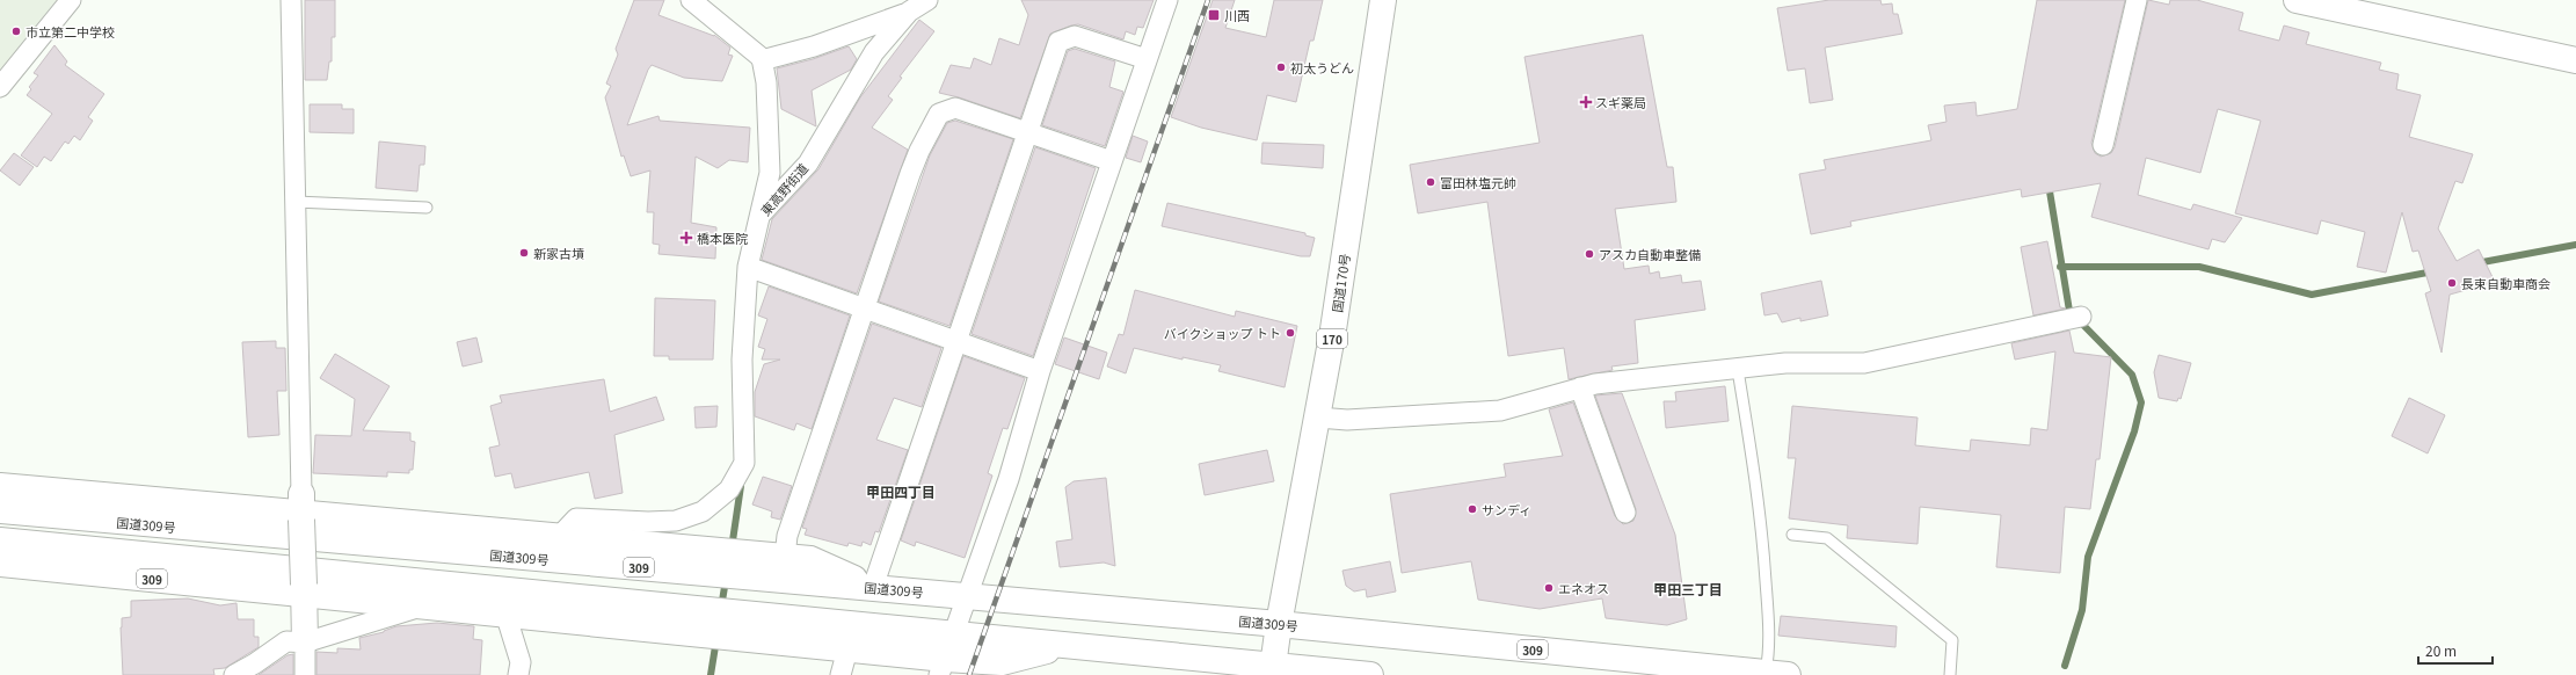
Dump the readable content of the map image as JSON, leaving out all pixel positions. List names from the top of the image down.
{
  "streets": {
    "main road": [
      "国道170号",
      "170",
      "国道309号",
      "309"
    ],
    "street": ["東高野街道"]
  },
  "crossings": [
    ["東高野街道", "309"],
    ["国道170号", "国道309号"],
    ["国道170号", "309"],
    ["国道309号", "309"]
  ],
  "districts": ["甲田四丁目", "甲田三丁目"],
  "places": {
    "transit": ["川西"],
    "other": [
      "市立第二中学校",
      "初太うどん",
      "富田林塩元帥",
      "新家古墳",
      "アスカ自動車整備",
      "長束自動車商会",
      "バイクショップ トト",
      "サンディ",
      "エネオス"
    ],
    "health": ["スギ薬局", "橋本医院"]
  },
  "scale_bar": "20 m"
}
